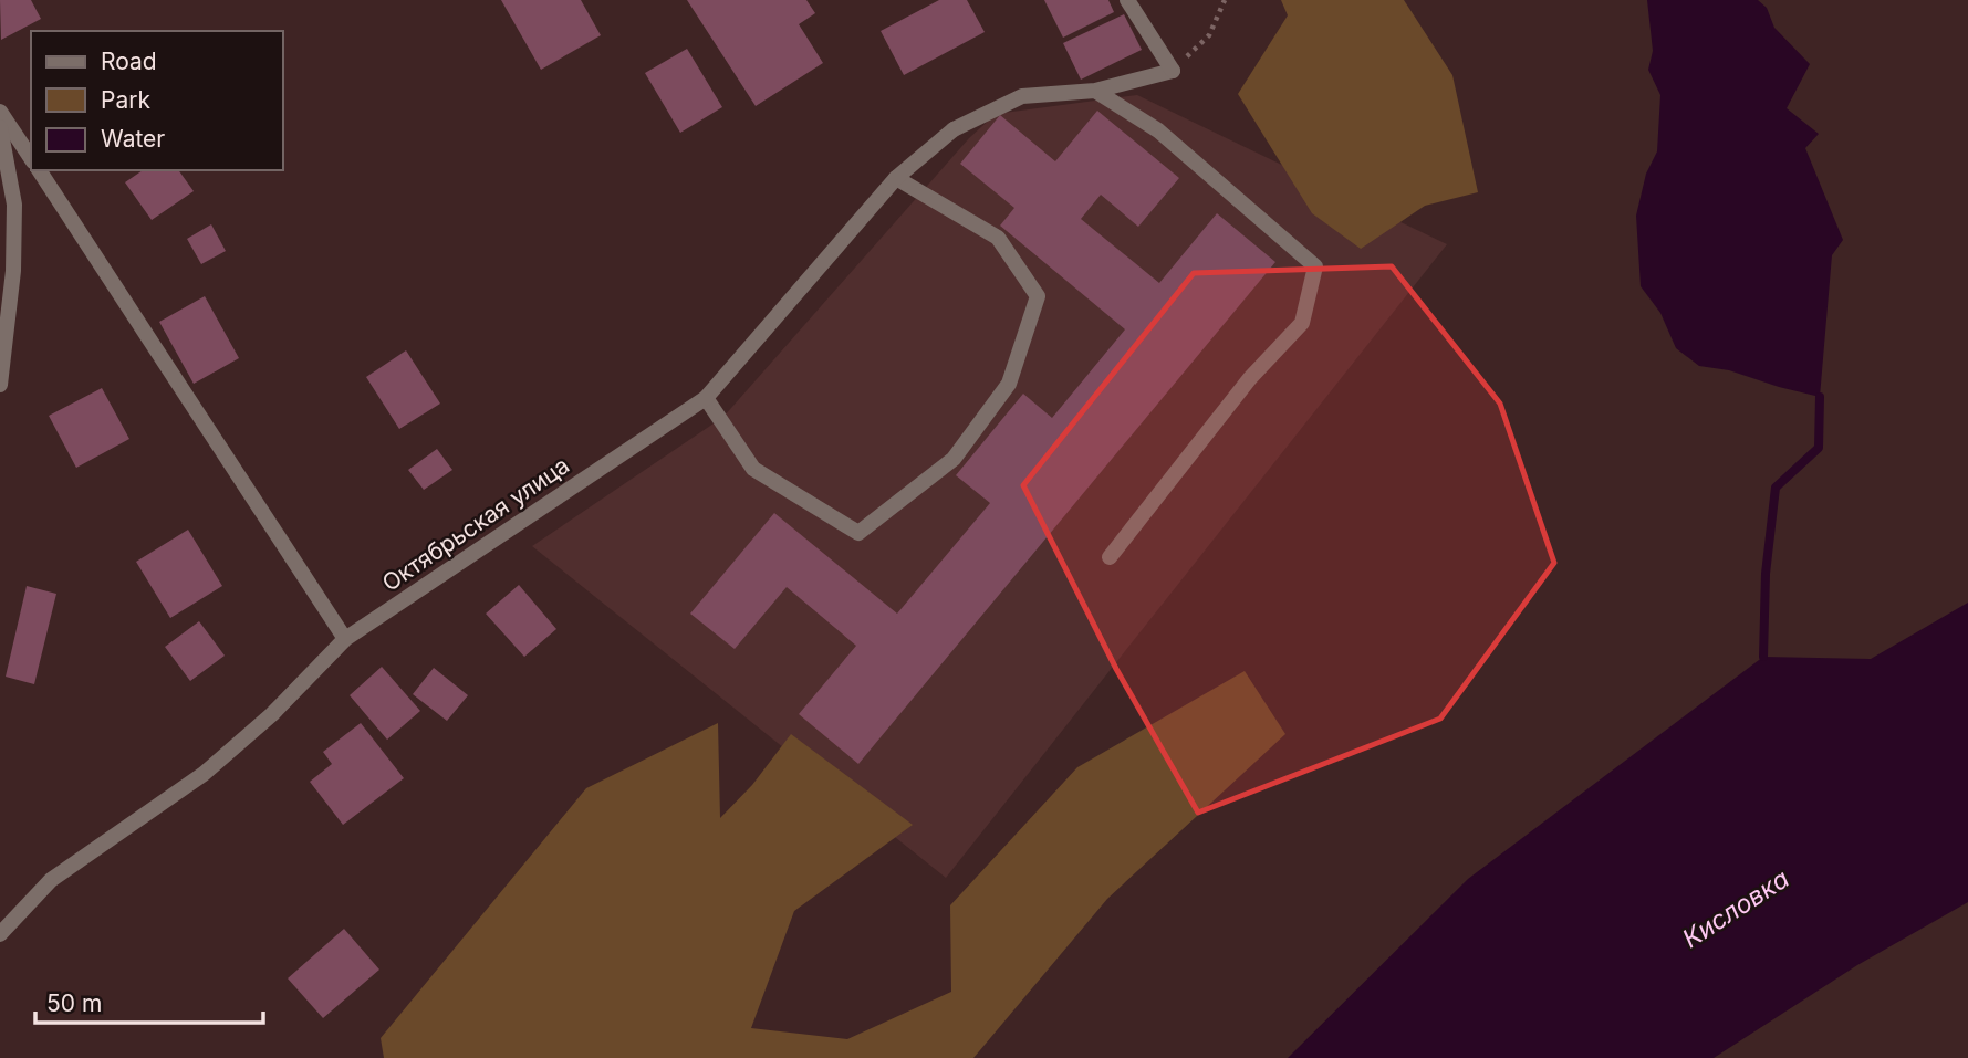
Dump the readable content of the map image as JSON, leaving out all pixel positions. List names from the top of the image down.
{
  "streets": {
    "street": ["Октябрьская улица"]
  },
  "water": ["Кисловка"],
  "legend": ["Road", "Park", "Water"],
  "scale_bar": "50 m"
}
